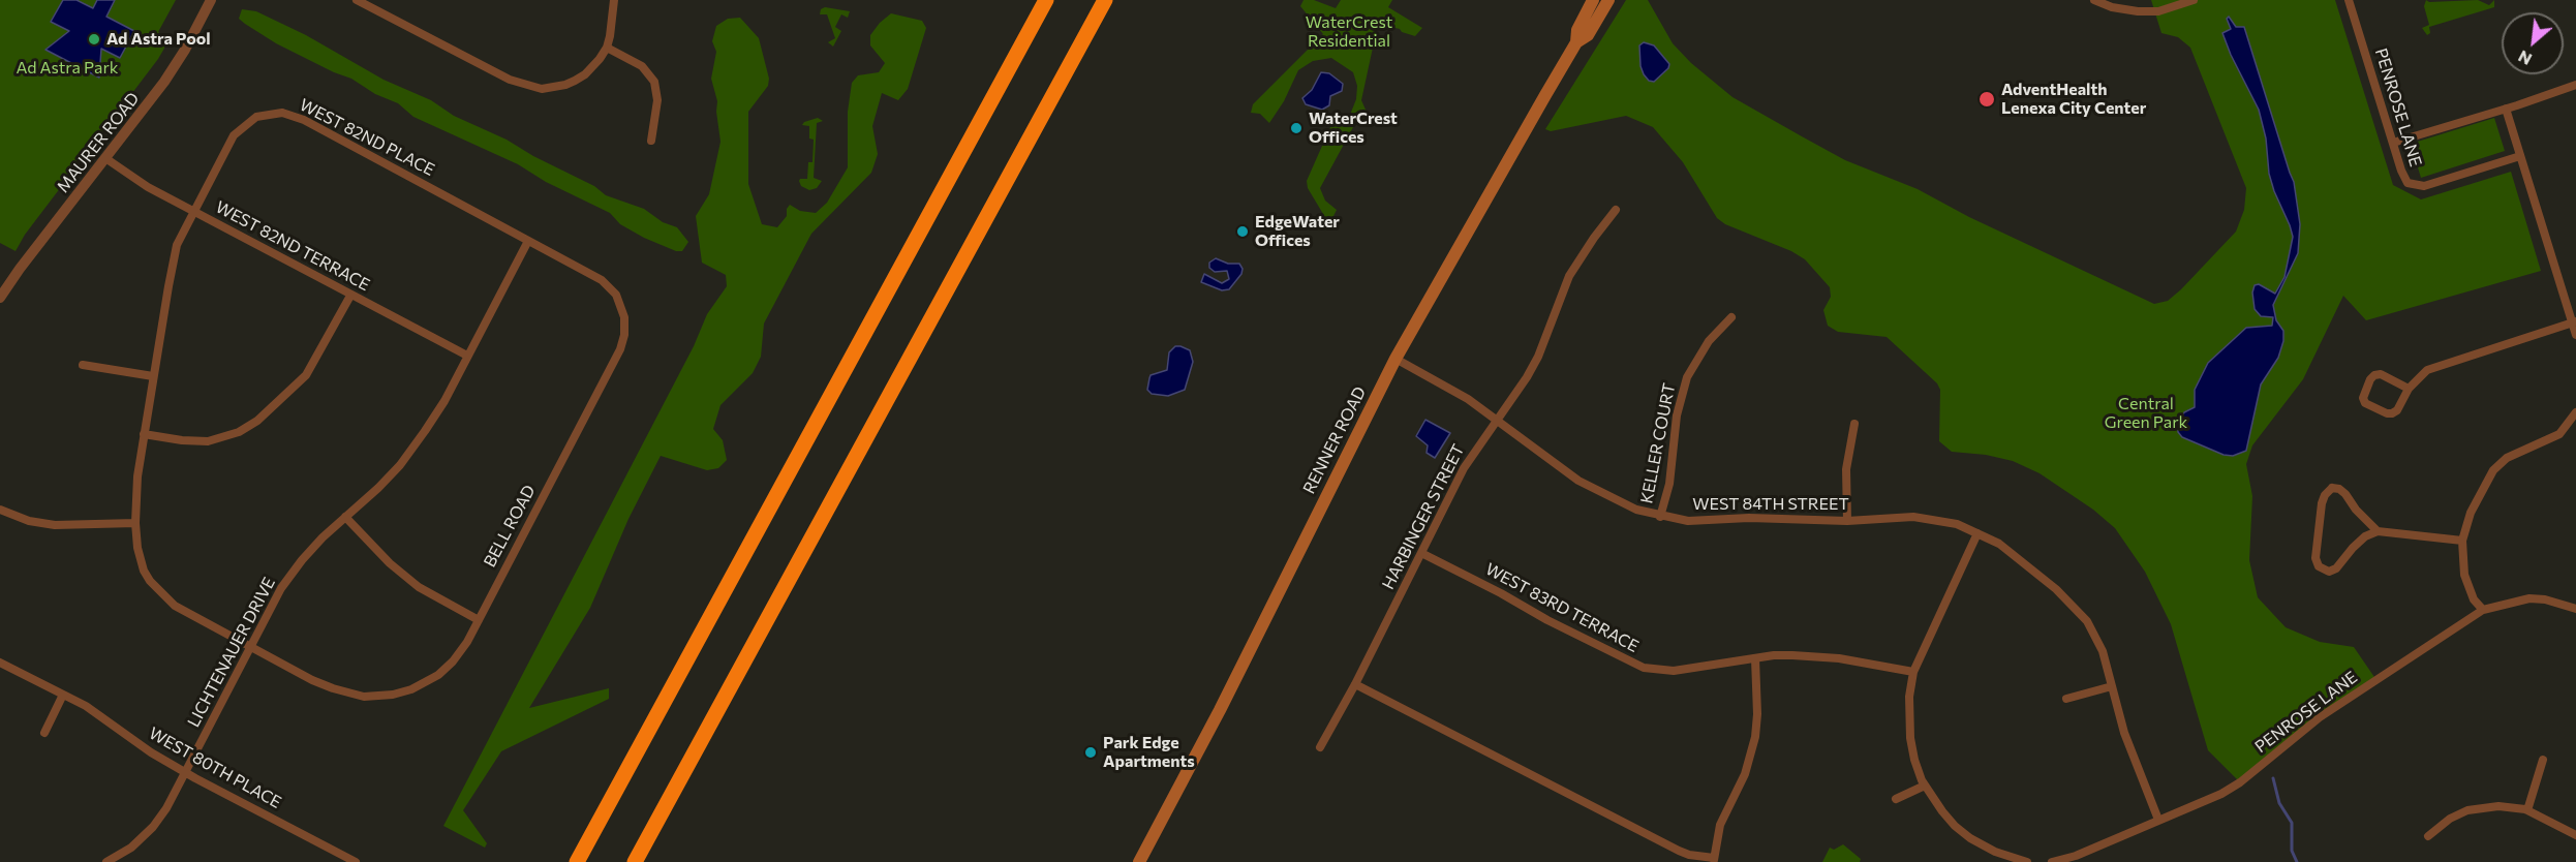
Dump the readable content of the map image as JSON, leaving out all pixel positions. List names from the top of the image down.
{
  "streets": {
    "main road": ["RENNER ROAD"],
    "street": [
      "PENROSE LANE",
      "WEST 82ND PLACE",
      "MAURER ROAD",
      "WEST 82ND TERRACE",
      "KELLER COURT",
      "WEST 84TH STREET",
      "HARBINGER STREET",
      "BELL ROAD",
      "WEST 83RD TERRACE",
      "LICHTENAUER DRIVE",
      "WEST 80TH PLACE"
    ]
  },
  "crossings": [
    ["PENROSE LANE", "WEST 84TH STREET"],
    ["WEST 82ND PLACE", "WEST 82ND TERRACE"],
    ["WEST 82ND PLACE", "BELL ROAD"],
    ["WEST 82ND PLACE", "LICHTENAUER DRIVE"],
    ["MAURER ROAD", "WEST 82ND TERRACE"],
    ["WEST 82ND TERRACE", "LICHTENAUER DRIVE"],
    ["RENNER ROAD", "WEST 84TH STREET"],
    ["KELLER COURT", "WEST 84TH STREET"],
    ["WEST 84TH STREET", "HARBINGER STREET"],
    ["HARBINGER STREET", "WEST 83RD TERRACE"],
    ["BELL ROAD", "LICHTENAUER DRIVE"],
    ["LICHTENAUER DRIVE", "WEST 80TH PLACE"]
  ],
  "parks": ["WaterCrest Residential", "Ad Astra Park", "Central Green Park"],
  "places": [
    "Ad Astra Pool",
    "AdventHealth Lenexa City Center",
    "WaterCrest Offices",
    "EdgeWater Offices",
    "Park Edge Apartments"
  ],
  "north": "bottom left"
}
